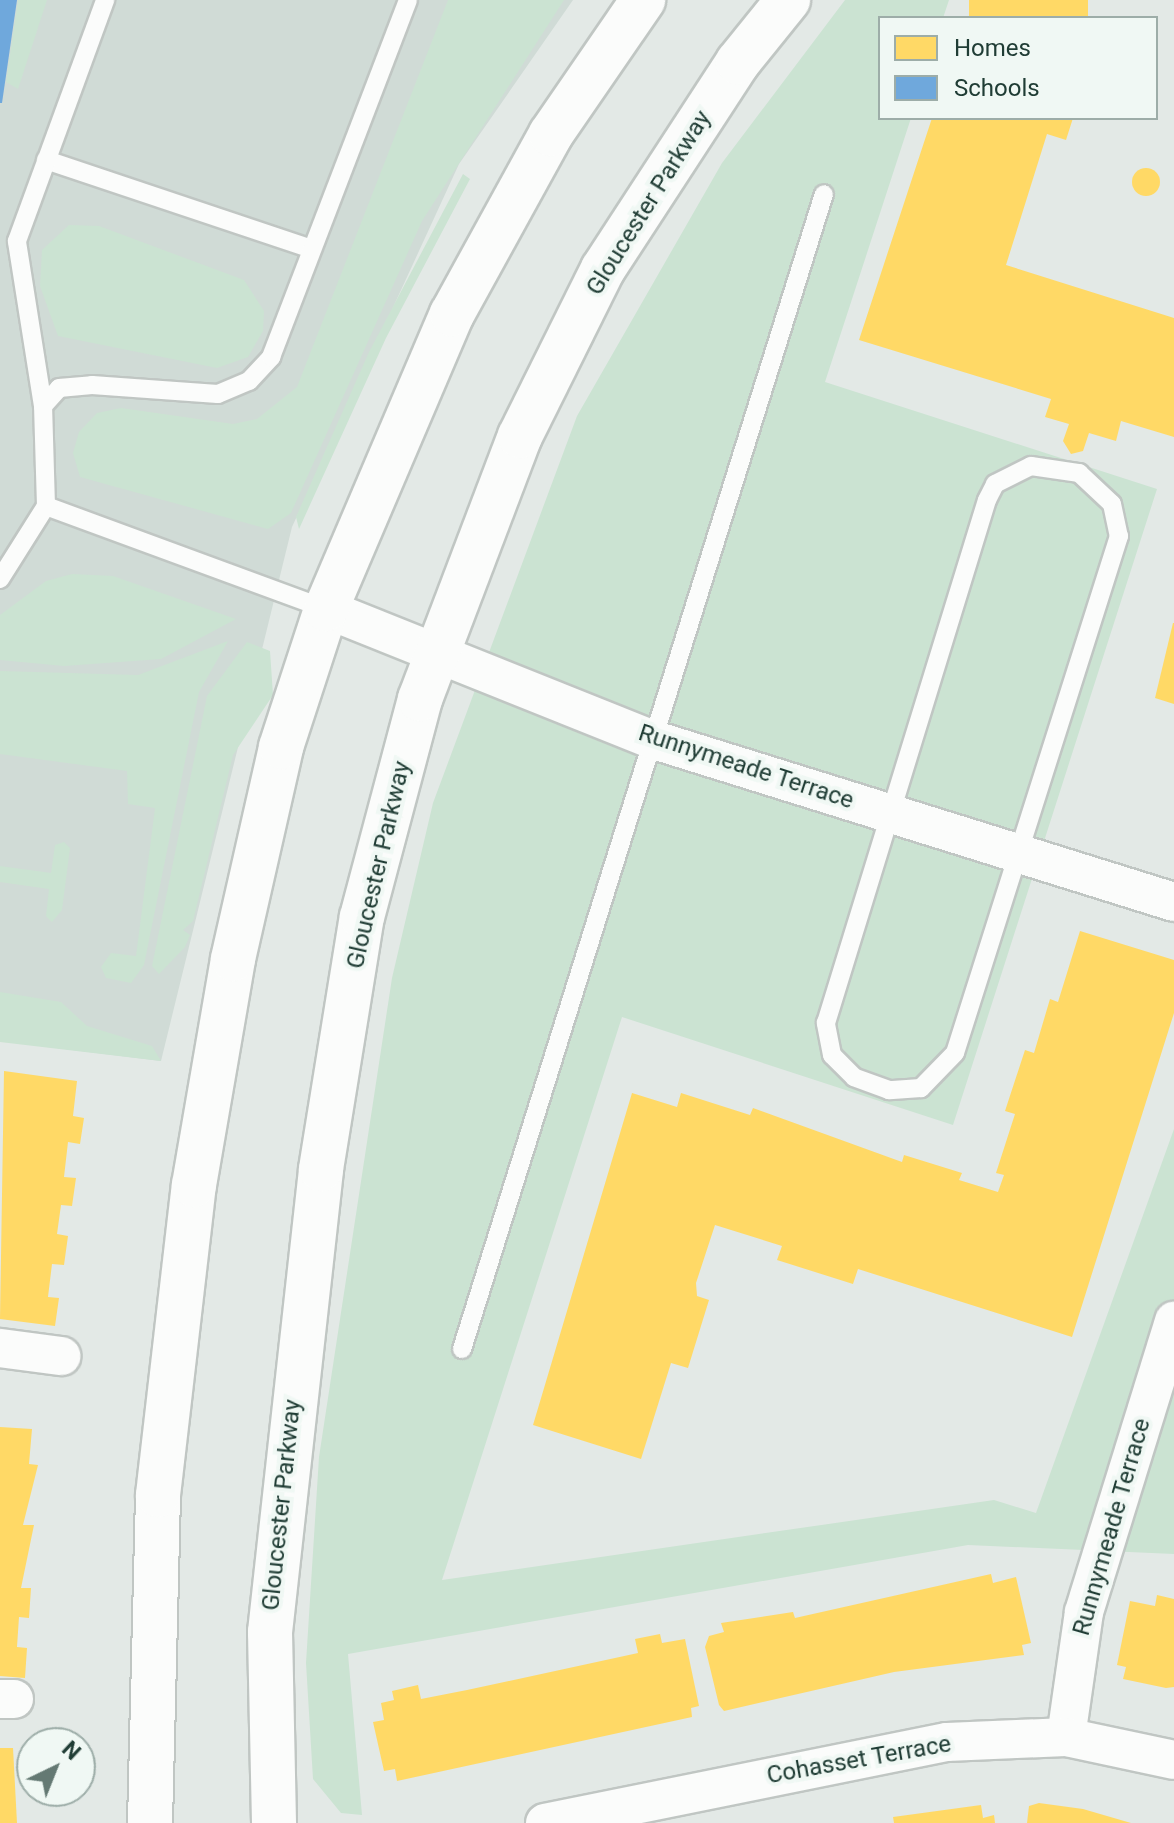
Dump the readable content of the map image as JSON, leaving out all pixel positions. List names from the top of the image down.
{
  "streets": {
    "main road": ["Gloucester Parkway"],
    "street": ["Runnymeade Terrace", "Cohasset Terrace"]
  },
  "crossings": [
    ["Gloucester Parkway", "Runnymeade Terrace"],
    ["Runnymeade Terrace", "Cohasset Terrace"]
  ],
  "legend": ["Homes", "Schools"],
  "north": "top right"
}
